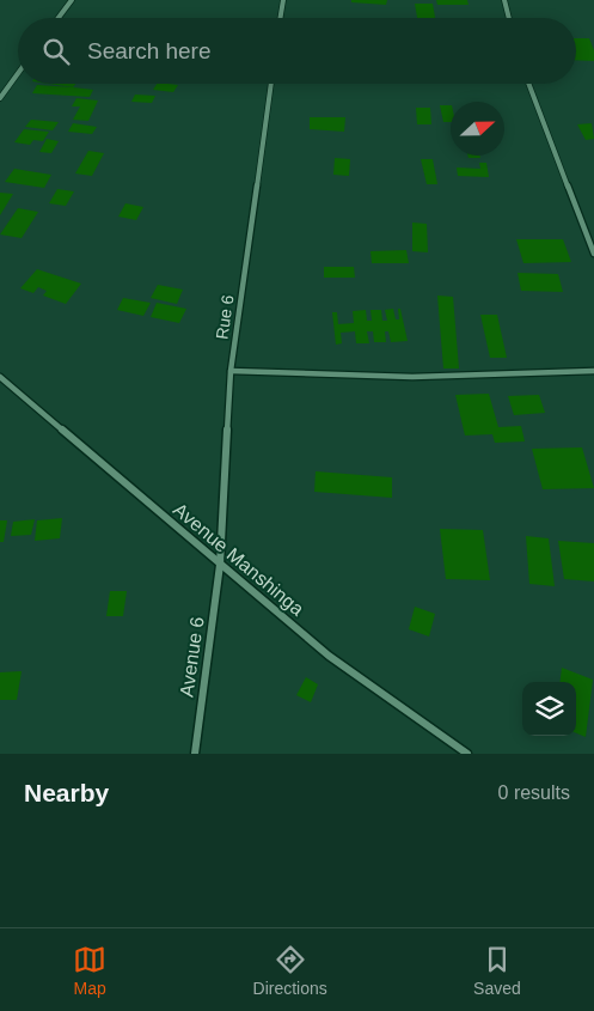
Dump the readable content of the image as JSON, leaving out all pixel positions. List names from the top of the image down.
{
  "streets": {
    "street": ["Rue 6", "Avenue Manshinga", "Avenue 6"]
  },
  "crossings": [
    ["Rue 6", "Avenue Manshinga"],
    ["Rue 6", "Avenue 6"],
    ["Avenue Manshinga", "Avenue 6"]
  ],
  "north": "right",
  "page": {
    "search": "Search here",
    "heading": ["Nearby", "0 results"],
    "nav": ["Map", "Directions", "Saved"]
  }
}
